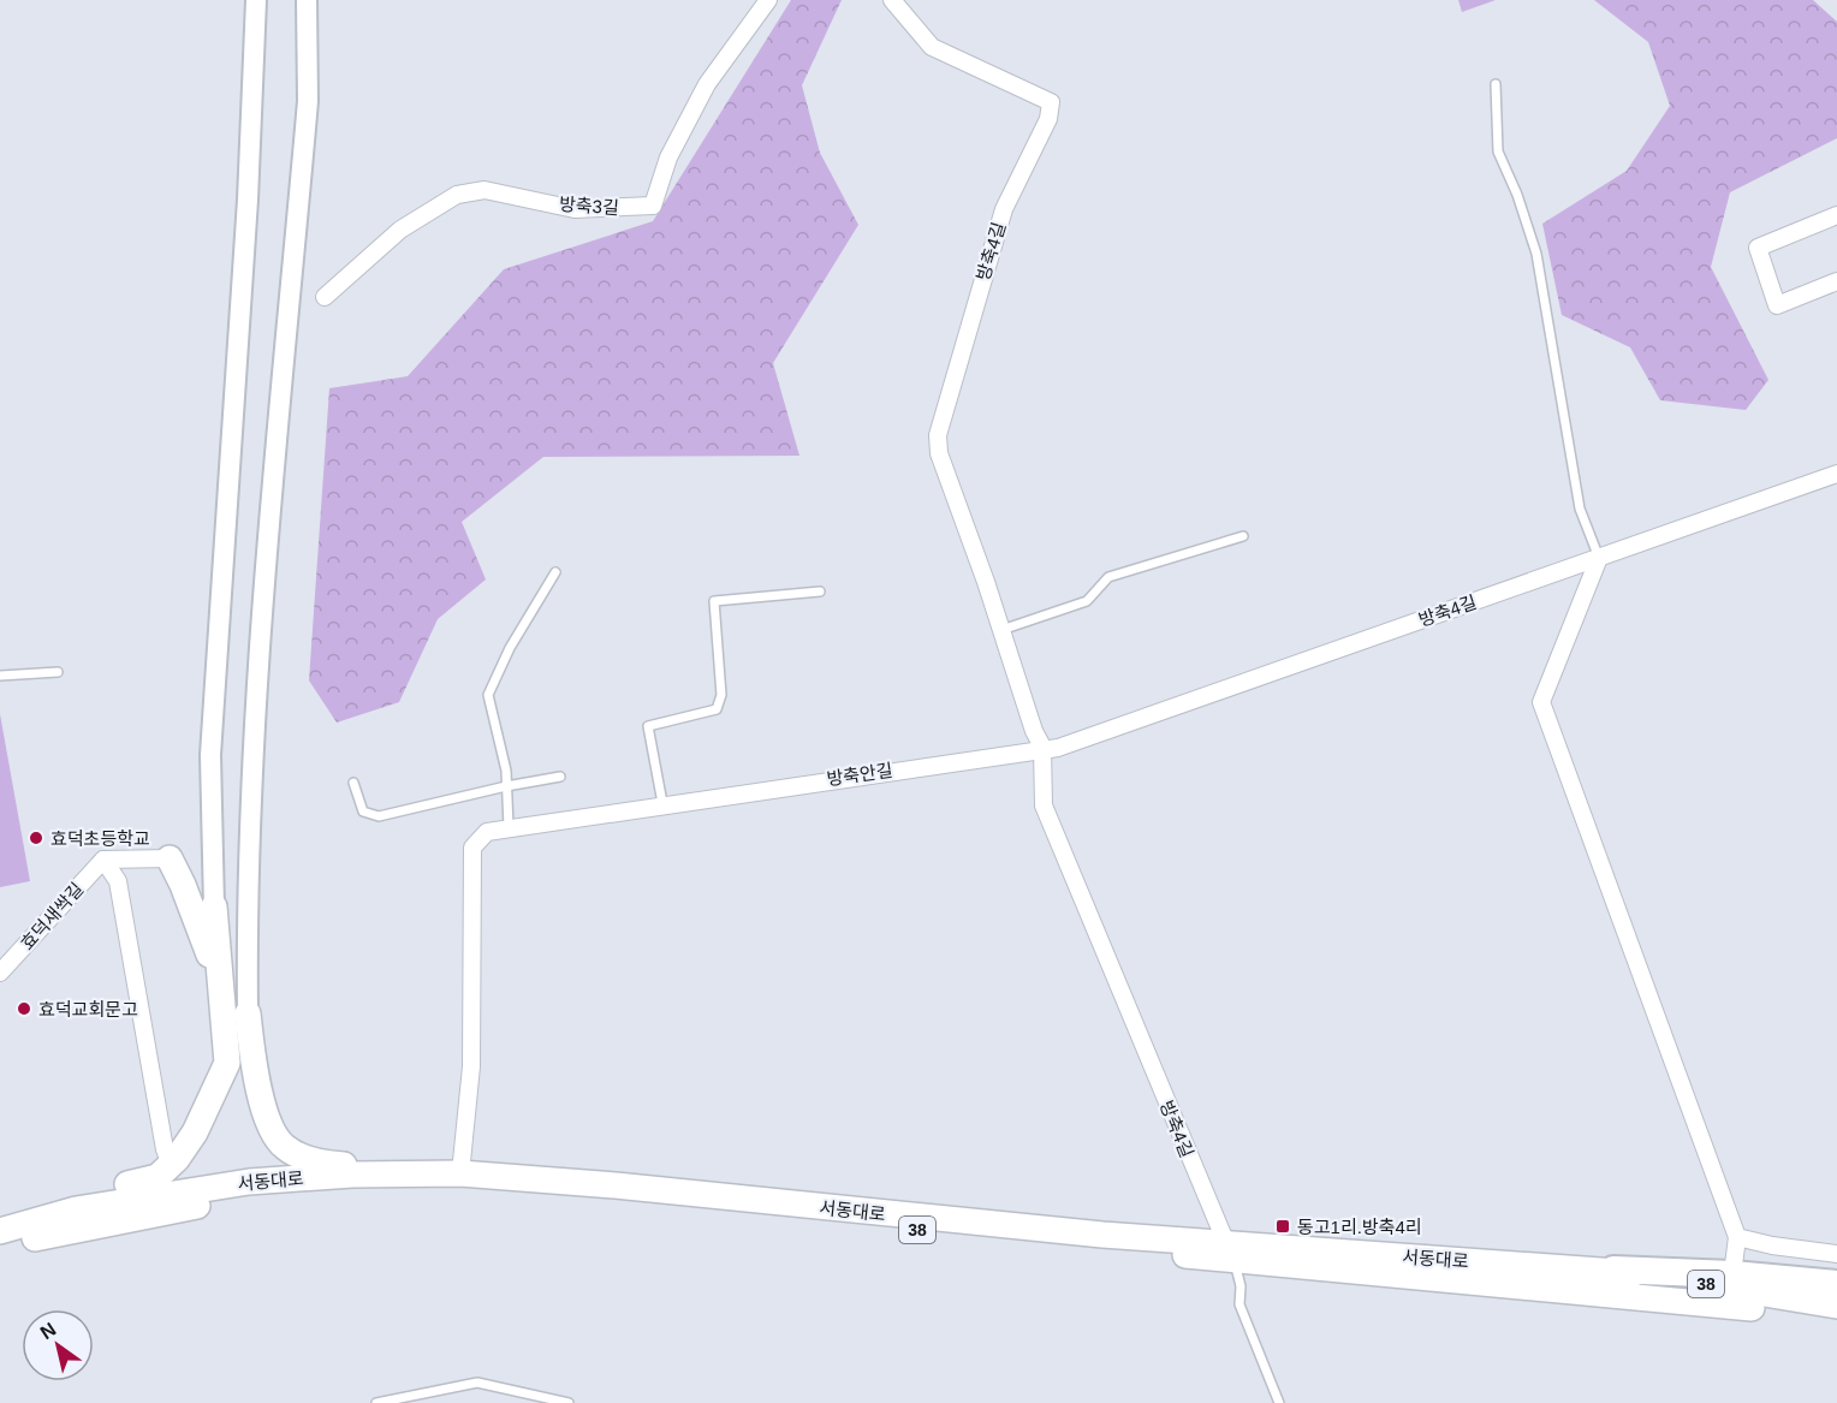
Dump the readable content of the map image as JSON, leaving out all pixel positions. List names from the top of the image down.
{
  "streets": {
    "main road": ["서동대로", "38"],
    "street": [
      "방축3길",
      "방축4길",
      "방축안길",
      "효덕새싹길"
    ]
  },
  "crossings": [
    ["방축4길", "방축안길"],
    ["방축4길", "서동대로"],
    ["방축안길", "서동대로"]
  ],
  "places": {
    "other": ["효덕초등학교", "효덕교회문고"],
    "transit": ["동고1리.방축4리"]
  },
  "north": "top left"
}
